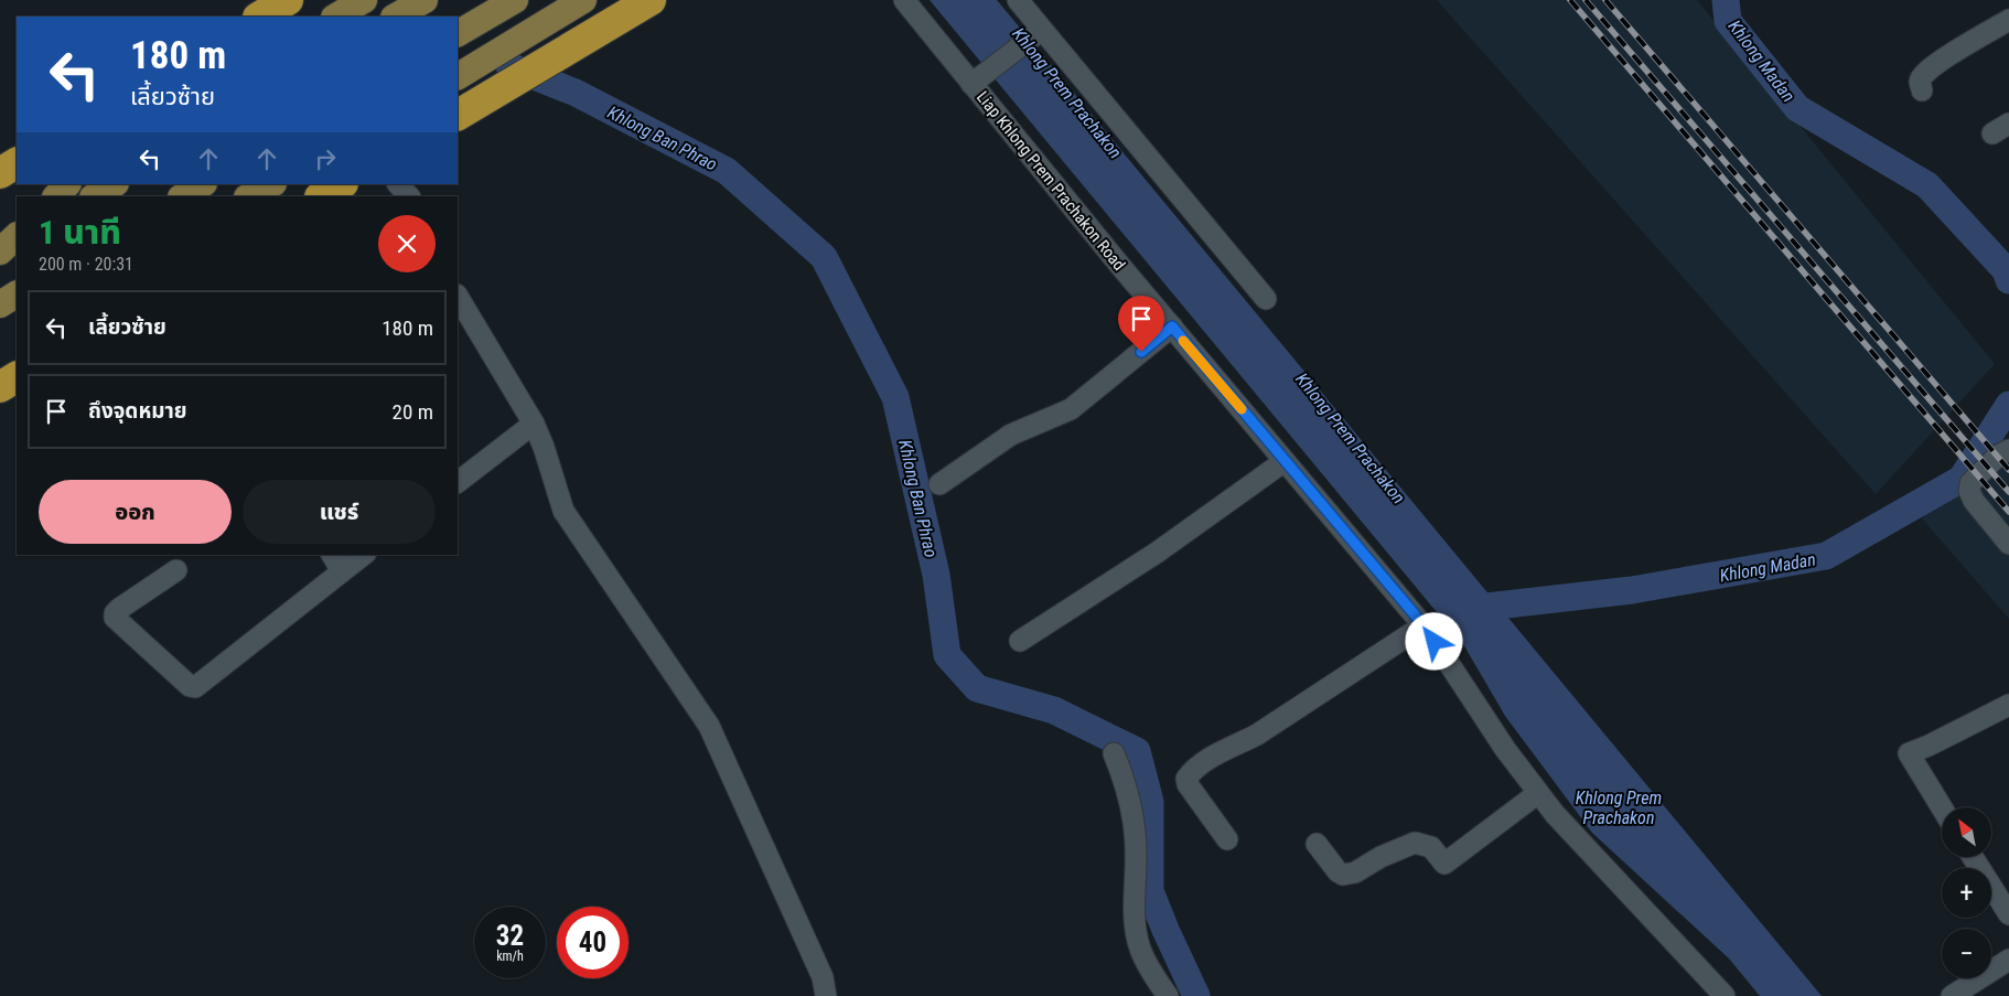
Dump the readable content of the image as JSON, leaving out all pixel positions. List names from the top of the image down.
{
  "streets": {
    "street": ["Liap Khlong Prem Prachakon Road"]
  },
  "water": ["Khlong Madan", "Khlong Prem Prachakon", "Khlong Ban Phrao"],
  "north": "top left",
  "page": {
    "turn": ["180 m", "เลี้ยวซ้าย"],
    "heading": ["1 นาที", "200 m · 20:31"],
    "list": [
      {
        "name": "เลี้ยวซ้าย",
        "value": "180 m"
      },
      {
        "name": "ถึงจุดหมาย",
        "value": "20 m"
      }
    ],
    "buttons": ["ออก", "แชร์"],
    "map_buttons": ["+", "−"],
    "speed": "32 km/h",
    "limit": "40"
  }
}
